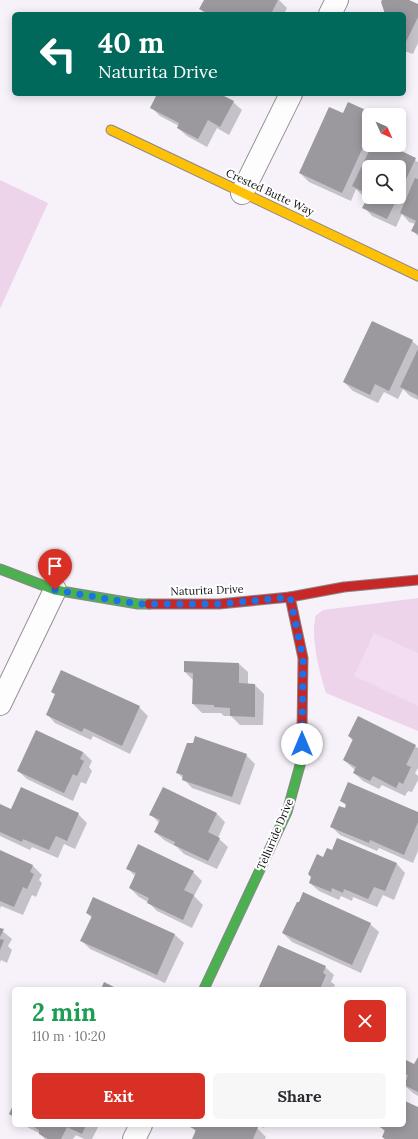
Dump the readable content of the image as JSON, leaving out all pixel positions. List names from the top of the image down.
{
  "streets": {
    "street": ["Crested Butte Way", "Naturita Drive", "Telluride Drive"]
  },
  "crossings": [
    ["Naturita Drive", "Telluride Drive"]
  ],
  "north": "bottom right",
  "page": {
    "turn": ["40 m", "Naturita Drive"],
    "heading": ["2 min", "110 m · 10:20"],
    "buttons": ["Exit", "Share"]
  }
}
